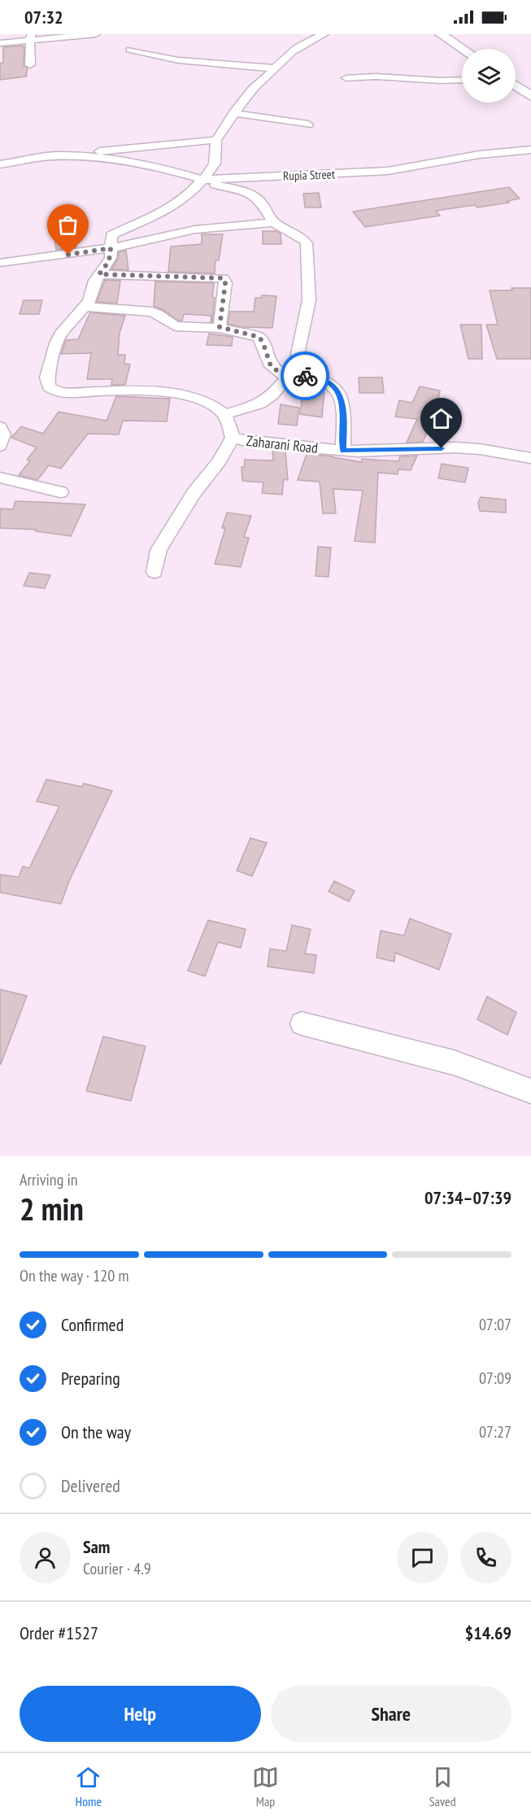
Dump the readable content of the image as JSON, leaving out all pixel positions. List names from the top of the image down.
{
  "streets": {
    "street": ["Rupia Street", "Zaharani Road"]
  },
  "page": {
    "status": "07:32",
    "heading": ["2 min", "Arriving in", "07:34–07:39"],
    "panel": [
      "Sam",
      "Courier · 4.9",
      "Order #1527",
      "$14.69"
    ],
    "bar": "On the way · 120 m",
    "list": [
      ["Confirmed", "07:07"],
      ["Preparing", "07:09"],
      ["On the way", "07:27"],
      "Delivered"
    ],
    "buttons": ["Help", "Share"],
    "tabs": ["Home", "Map", "Saved"]
  }
}
